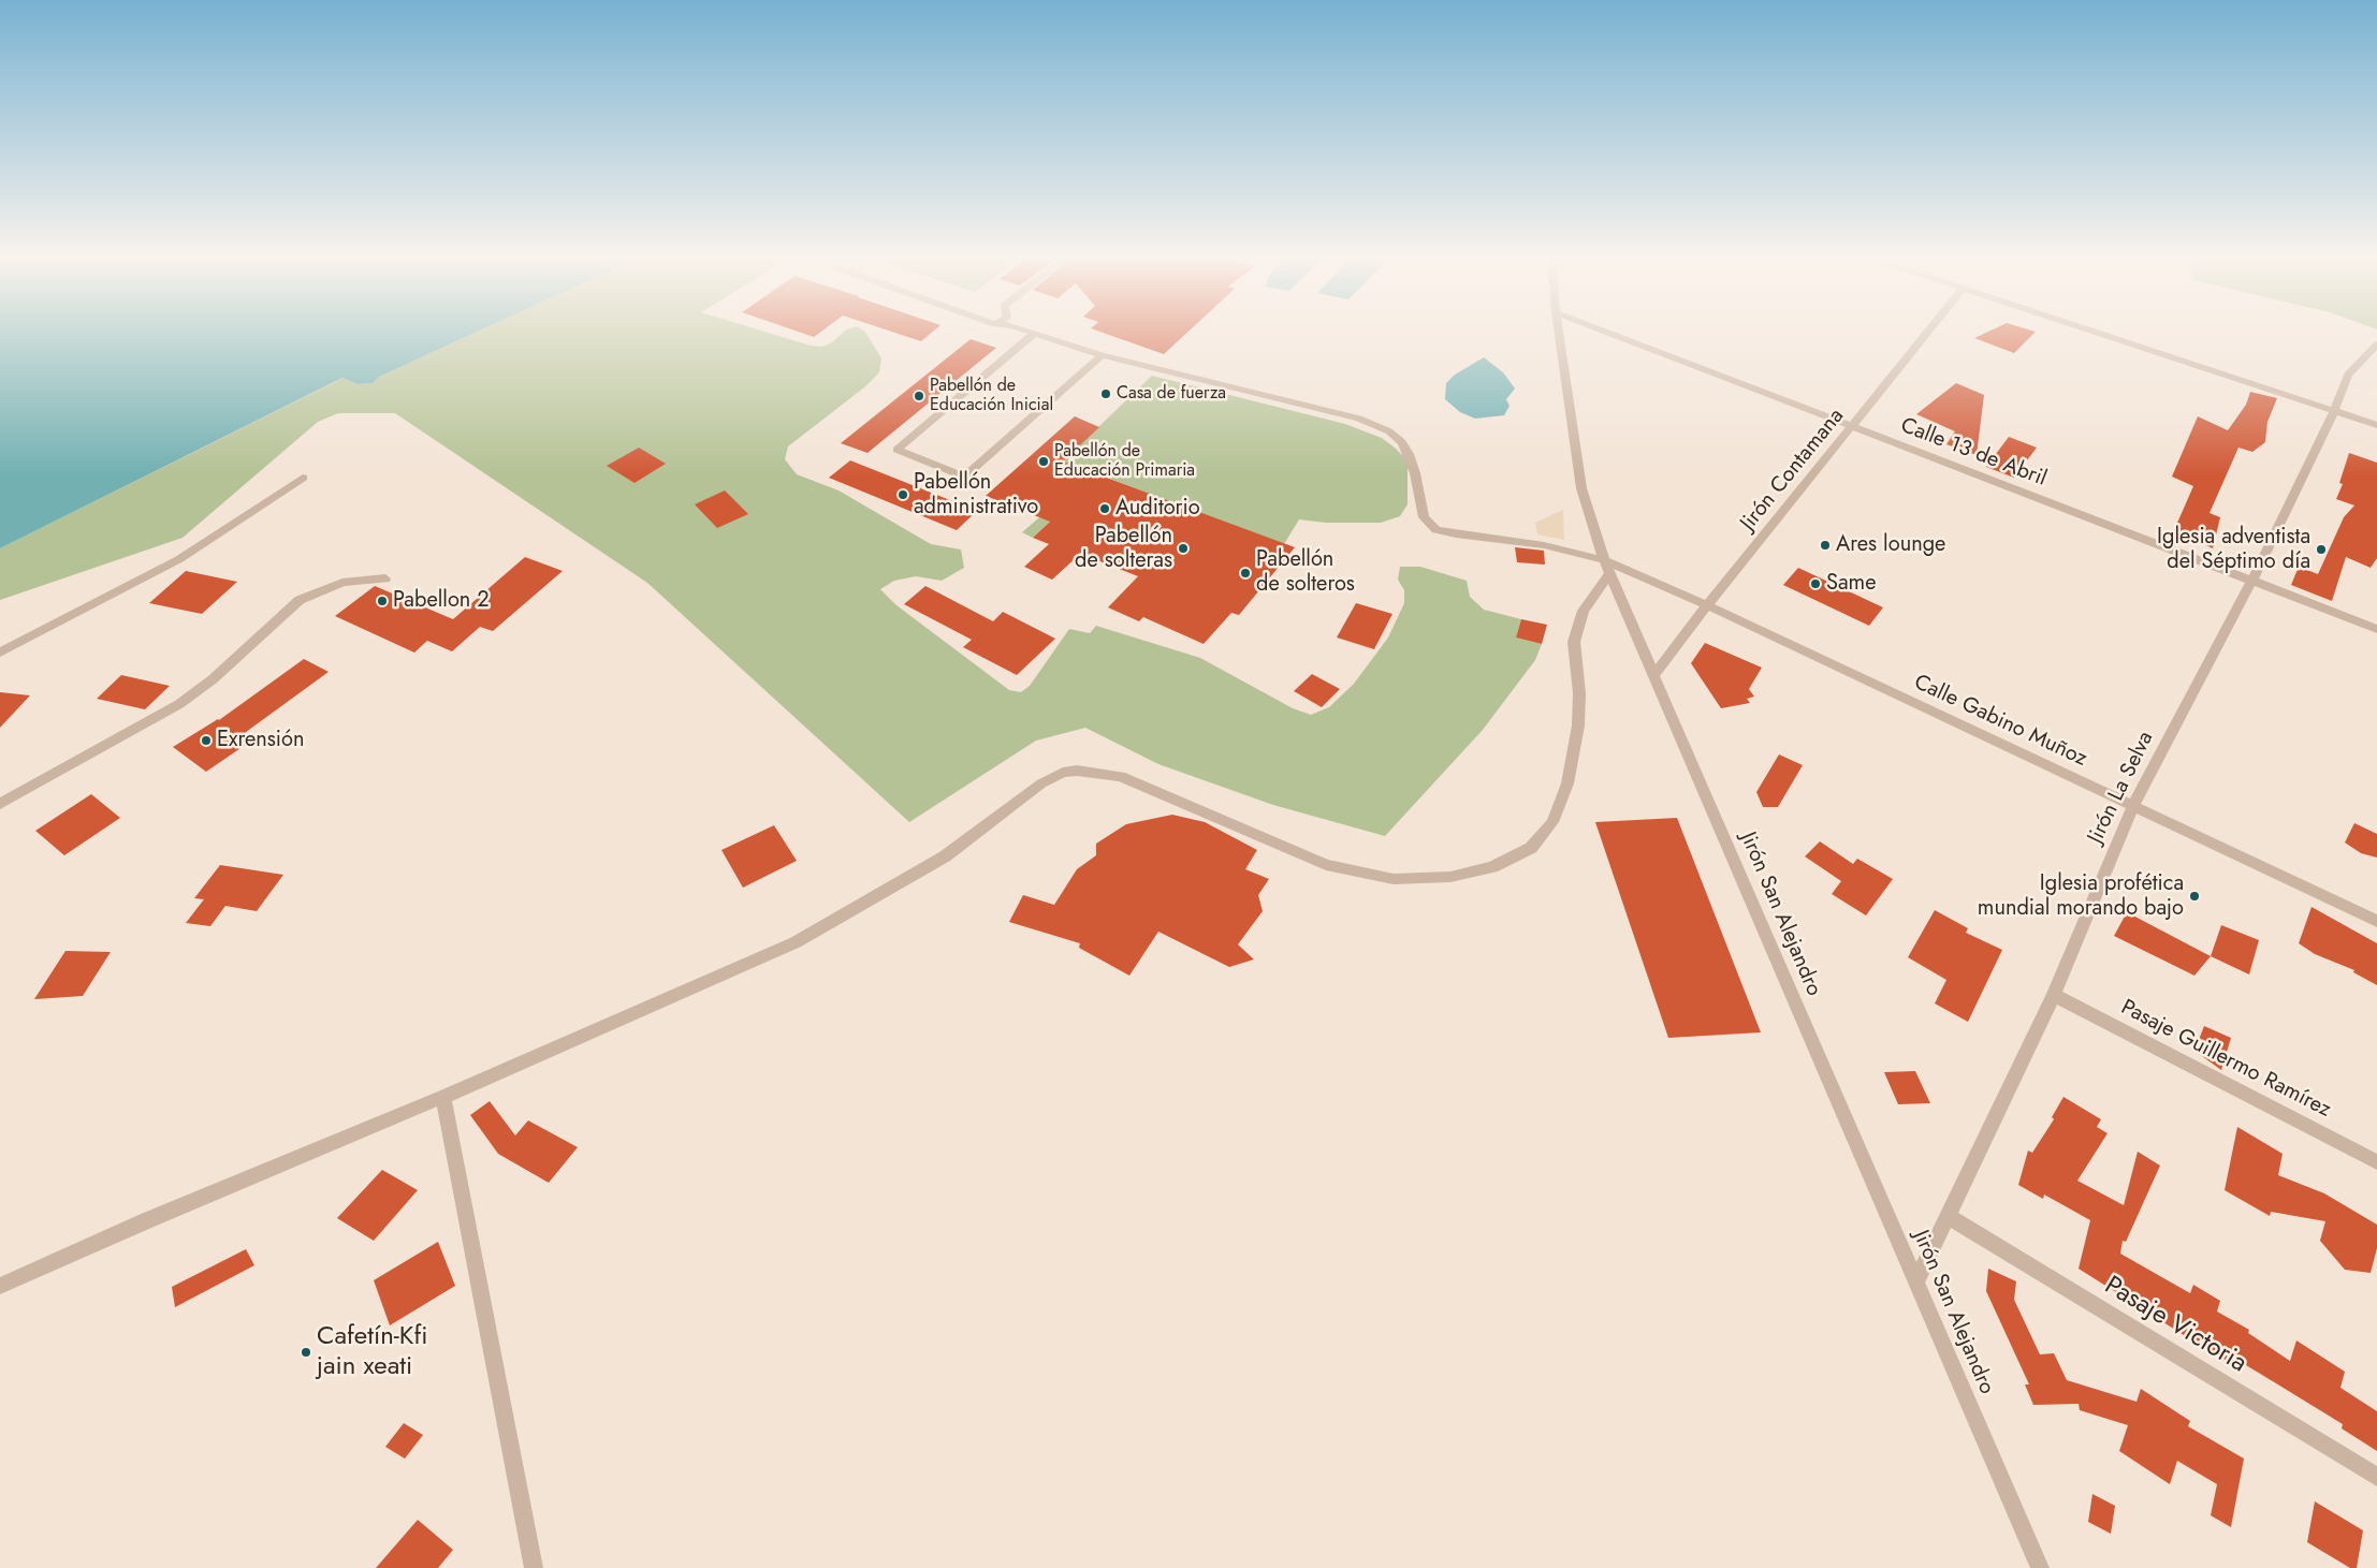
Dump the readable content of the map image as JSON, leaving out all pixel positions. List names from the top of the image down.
{
  "streets": {
    "street": [
      "Calle 13 de Abril",
      "Jirón Contamana",
      "Calle Gabino Muñoz",
      "Jirón La Selva",
      "Jirón San Alejandro",
      "Pasaje Guillermo Ramírez",
      "Pasaje Victoria"
    ]
  },
  "crossings": [
    ["Calle 13 de Abril", "Jirón Contamana"],
    ["Calle 13 de Abril", "Jirón La Selva"],
    ["Jirón Contamana", "Calle Gabino Muñoz"],
    ["Jirón Contamana", "Jirón San Alejandro"],
    ["Calle Gabino Muñoz", "Jirón La Selva"],
    ["Calle Gabino Muñoz", "Jirón San Alejandro"],
    ["Jirón La Selva", "Jirón San Alejandro"],
    ["Jirón La Selva", "Pasaje Guillermo Ramírez"],
    ["Jirón La Selva", "Pasaje Victoria"]
  ],
  "places": [
    "Casa de fuerza",
    "Pabellón de Educación Inicial",
    "Pabellón de Educación Primaria",
    "Pabellón administrativo",
    "Auditorio",
    "Ares lounge",
    "Pabellón de solteras",
    "Iglesia adventista del Séptimo día",
    "Pabellón de solteros",
    "Same",
    "Pabellon 2",
    "Exrensión",
    "Iglesia profética mundial morando bajo",
    "Cafetín-Kfi jain xeati"
  ]
}
